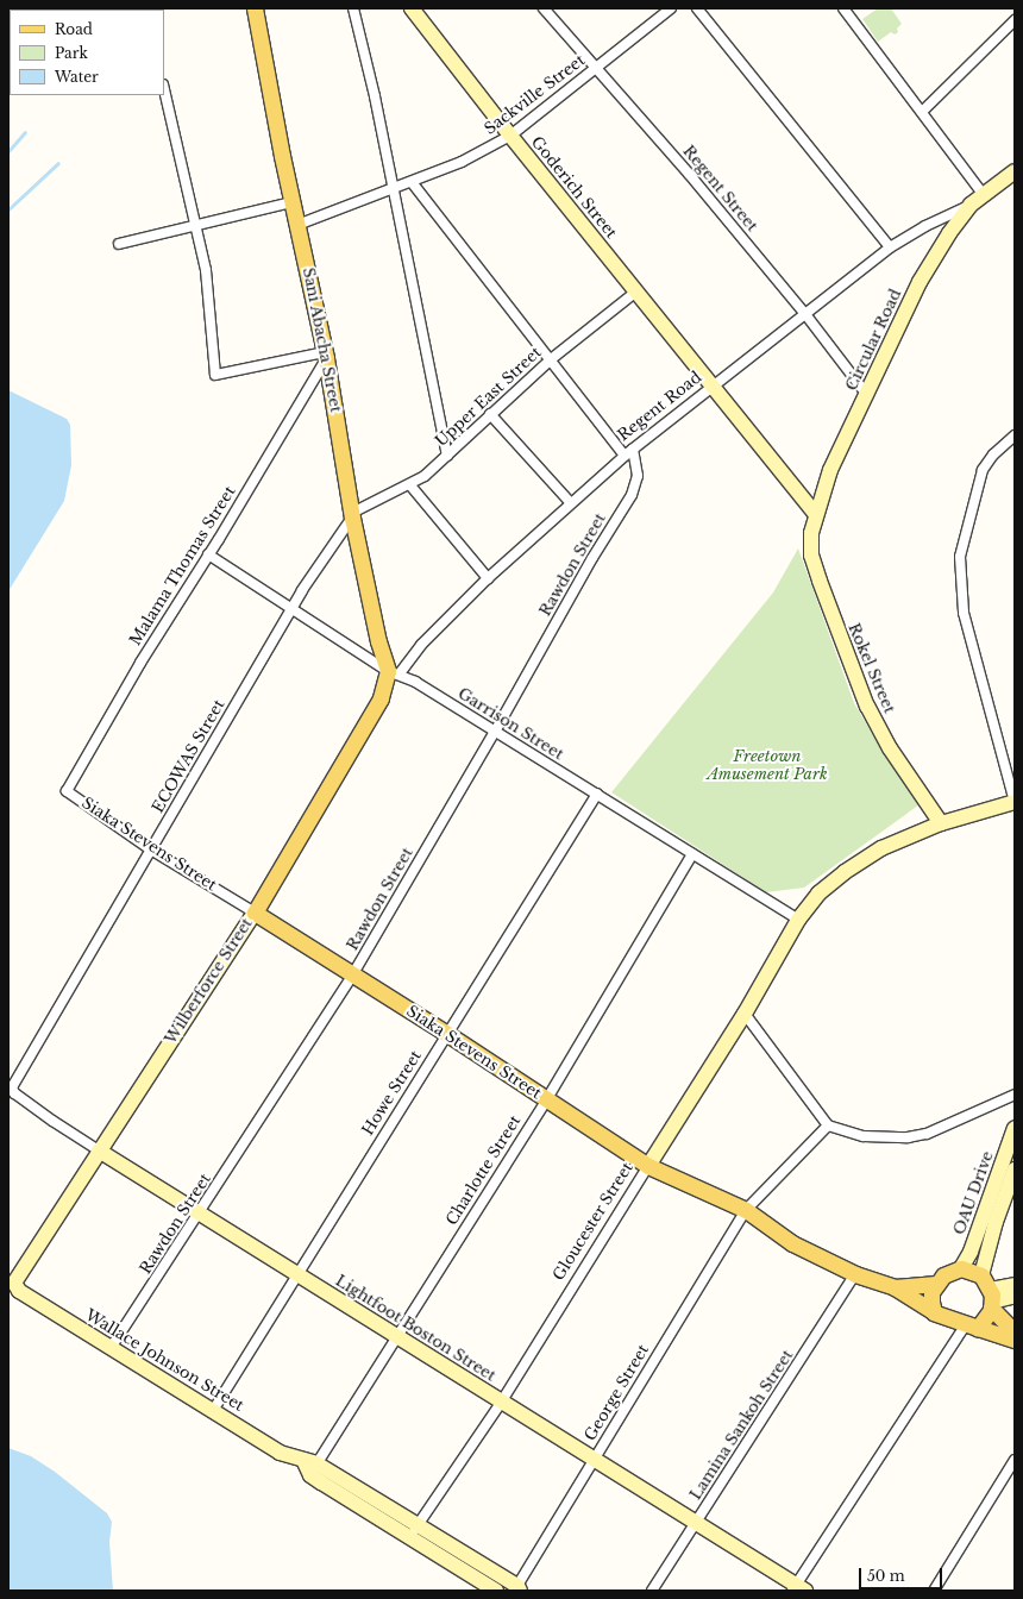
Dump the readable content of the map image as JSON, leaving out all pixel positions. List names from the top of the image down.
{
  "streets": {
    "main road": [
      "Goderich Street",
      "Sani Abacha Street",
      "Circular Road",
      "Rokel Street",
      "Siaka Stevens Street",
      "Wilberforce Street",
      "OAU Drive",
      "Gloucester Street",
      "Lightfoot Boston Street",
      "Wallace Johnson Street"
    ],
    "street": [
      "Sackville Street",
      "Regent Street",
      "Upper East Street",
      "Regent Road",
      "Rawdon Street",
      "Malama Thomas Street",
      "Garrison Street",
      "ECOWAS Street",
      "Howe Street",
      "Charlotte Street",
      "George Street",
      "Lamina Sankoh Street"
    ]
  },
  "crossings": [
    ["Sackville Street", "Goderich Street"],
    ["Sackville Street", "Regent Street"],
    ["Sackville Street", "Sani Abacha Street"],
    ["Goderich Street", "Circular Road"],
    ["Goderich Street", "Upper East Street"],
    ["Goderich Street", "Regent Road"],
    ["Goderich Street", "Rokel Street"],
    ["Regent Street", "Circular Road"],
    ["Regent Street", "Regent Road"],
    ["Sani Abacha Street", "Upper East Street"],
    ["Sani Abacha Street", "Regent Road"],
    ["Sani Abacha Street", "Malama Thomas Street"],
    ["Sani Abacha Street", "Garrison Street"],
    ["Sani Abacha Street", "ECOWAS Street"],
    ["Sani Abacha Street", "Wilberforce Street"],
    ["Circular Road", "Regent Road"],
    ["Circular Road", "Rokel Street"],
    ["Upper East Street", "ECOWAS Street"],
    ["Regent Road", "Rawdon Street"],
    ["Regent Road", "Garrison Street"],
    ["Regent Road", "Wilberforce Street"],
    ["Rawdon Street", "Garrison Street"],
    ["Rawdon Street", "Siaka Stevens Street"],
    ["Rawdon Street", "Lightfoot Boston Street"],
    ["Rawdon Street", "Wallace Johnson Street"],
    ["Malama Thomas Street", "Garrison Street"],
    ["Malama Thomas Street", "Siaka Stevens Street"],
    ["Rokel Street", "Gloucester Street"],
    ["Garrison Street", "ECOWAS Street"],
    ["Garrison Street", "Wilberforce Street"],
    ["Garrison Street", "Howe Street"],
    ["Garrison Street", "Charlotte Street"],
    ["Garrison Street", "Gloucester Street"],
    ["ECOWAS Street", "Siaka Stevens Street"],
    ["ECOWAS Street", "Lightfoot Boston Street"],
    ["Siaka Stevens Street", "Wilberforce Street"],
    ["Siaka Stevens Street", "Howe Street"],
    ["Siaka Stevens Street", "Charlotte Street"],
    ["Siaka Stevens Street", "OAU Drive"],
    ["Siaka Stevens Street", "Gloucester Street"],
    ["Siaka Stevens Street", "George Street"],
    ["Siaka Stevens Street", "Lamina Sankoh Street"],
    ["Wilberforce Street", "Lightfoot Boston Street"],
    ["Wilberforce Street", "Wallace Johnson Street"],
    ["Howe Street", "Lightfoot Boston Street"],
    ["Howe Street", "Wallace Johnson Street"],
    ["Charlotte Street", "Lightfoot Boston Street"],
    ["Charlotte Street", "Wallace Johnson Street"],
    ["Gloucester Street", "Lightfoot Boston Street"],
    ["Gloucester Street", "Wallace Johnson Street"],
    ["Lightfoot Boston Street", "George Street"],
    ["Lightfoot Boston Street", "Lamina Sankoh Street"],
    ["Wallace Johnson Street", "George Street"]
  ],
  "parks": ["Freetown Amusement Park"],
  "legend": ["Road", "Park", "Water"],
  "scale_bar": "50 m"
}
